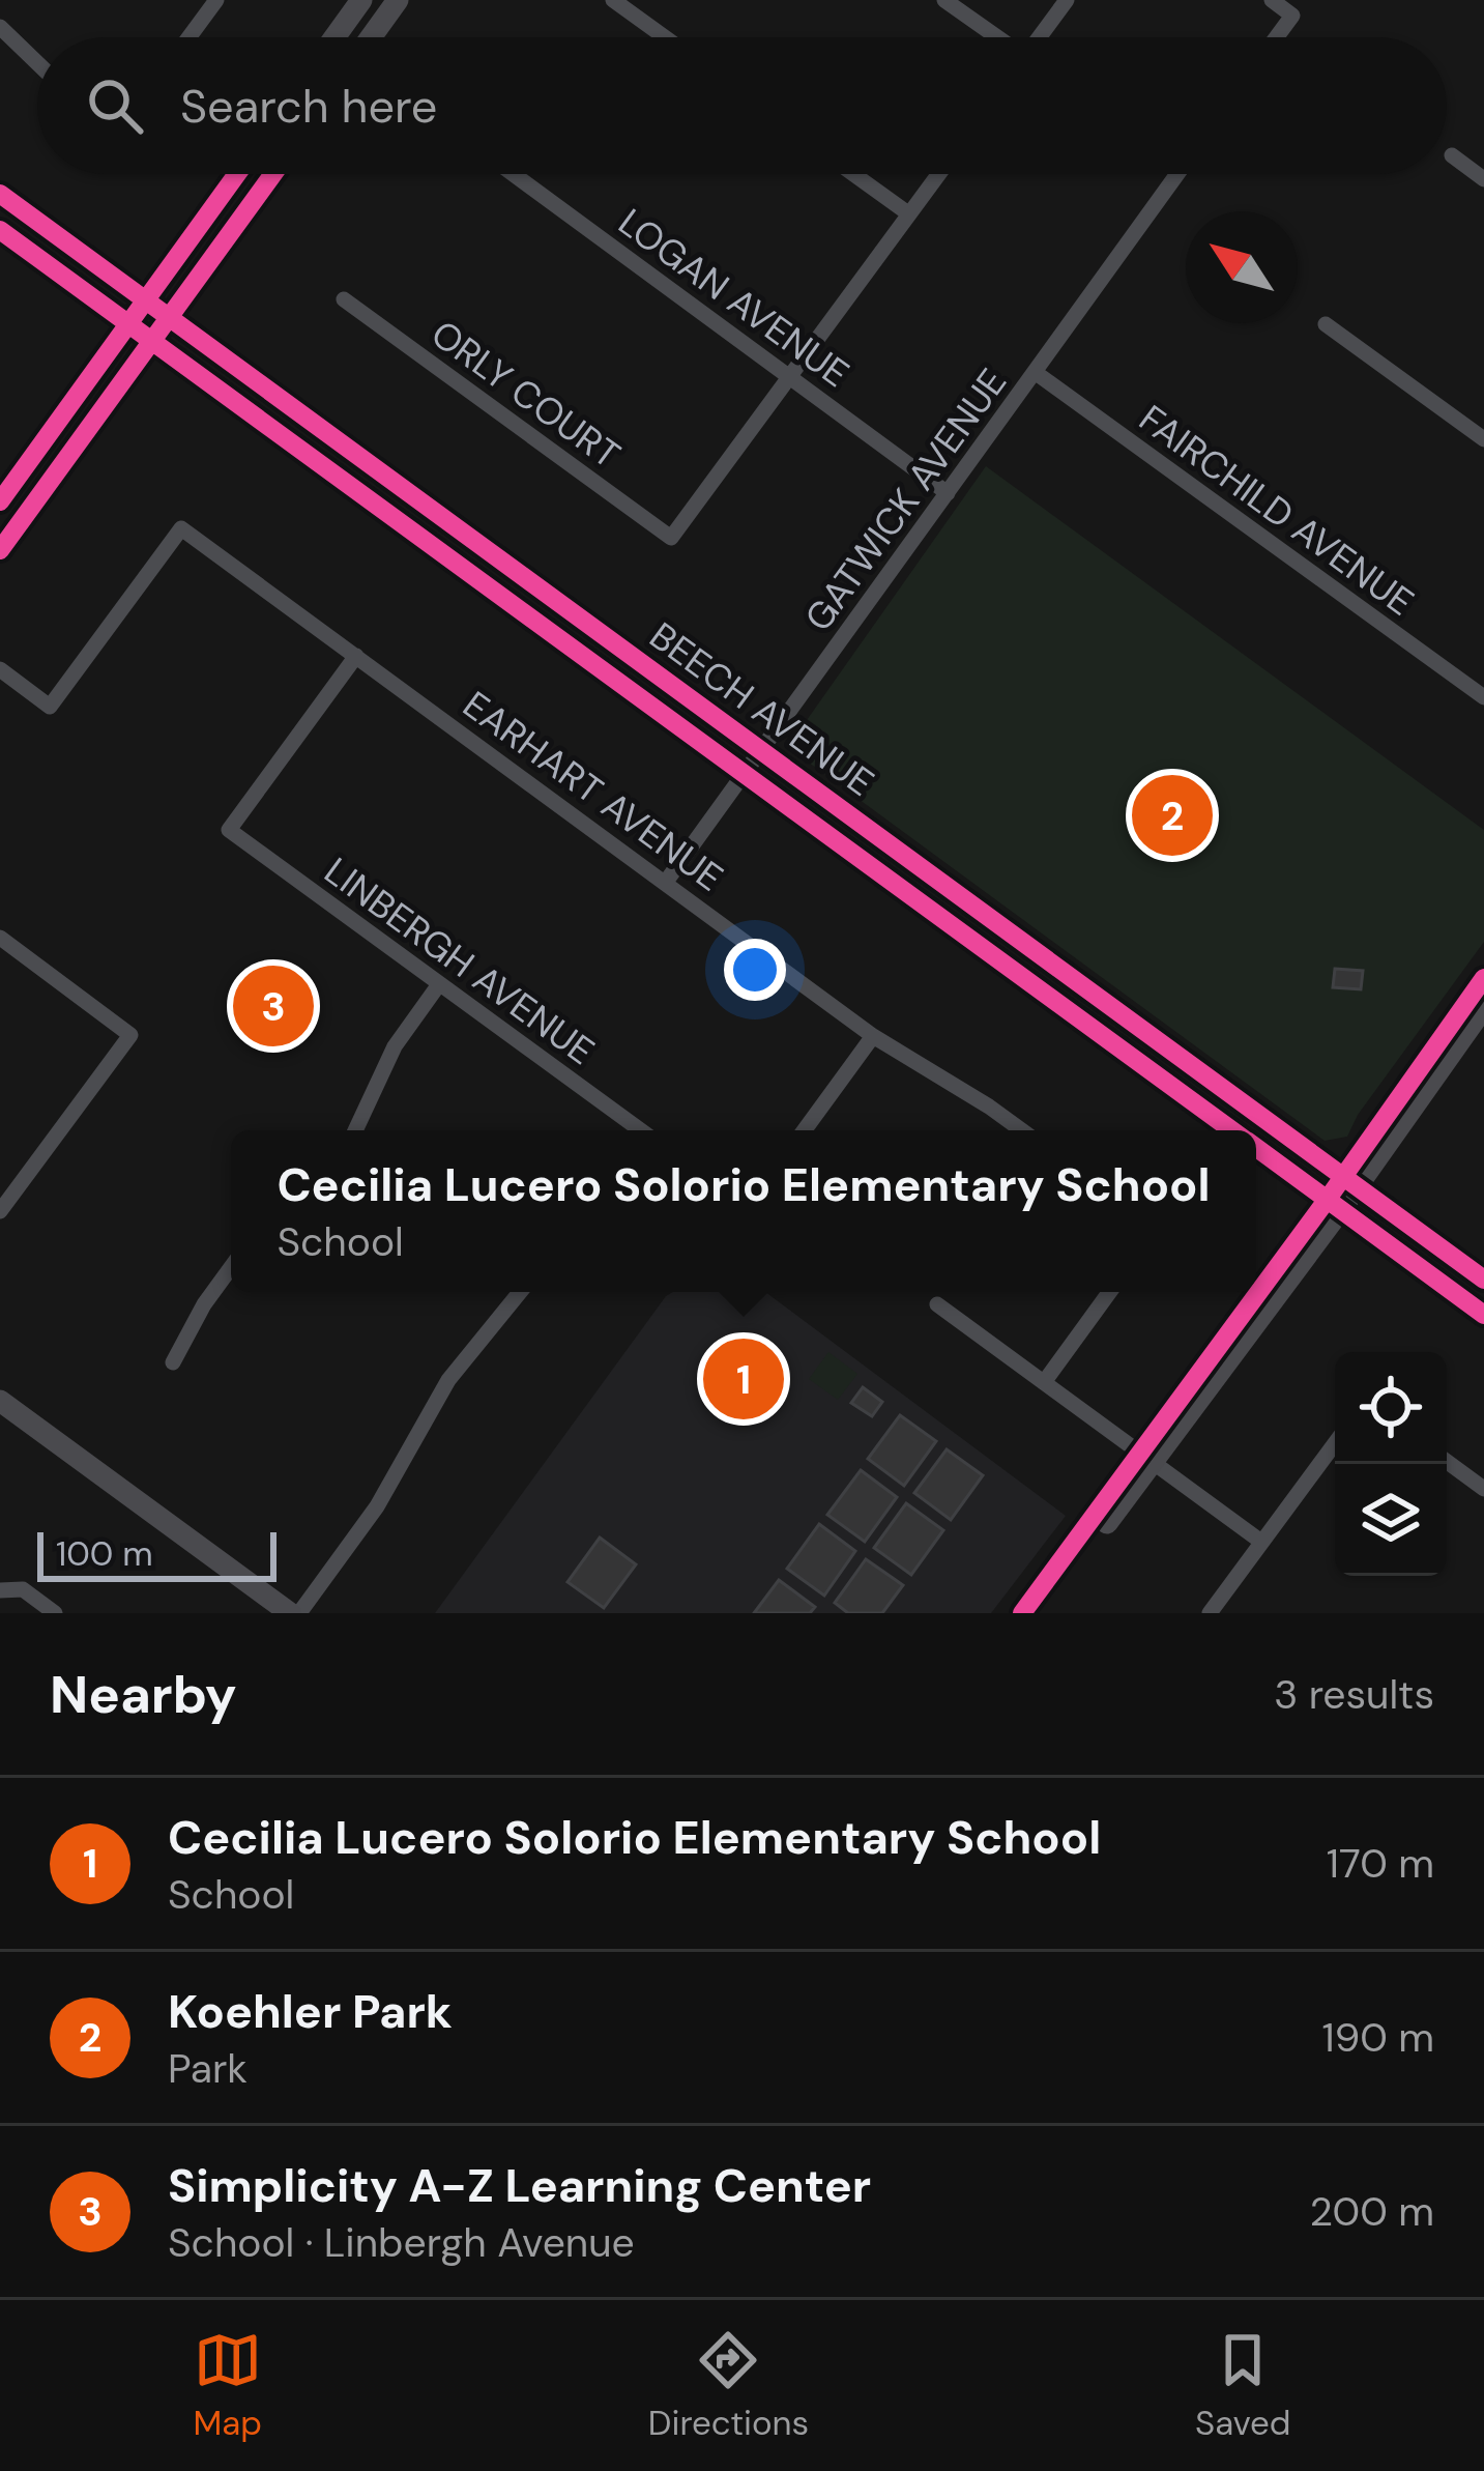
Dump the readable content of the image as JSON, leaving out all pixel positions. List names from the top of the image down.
{
  "streets": {
    "main road": ["BEECH AVENUE"],
    "street": [
      "LOGAN AVENUE",
      "ORLY COURT",
      "GATWICK AVENUE",
      "FAIRCHILD AVENUE",
      "EARHART AVENUE",
      "LINBERGH AVENUE"
    ]
  },
  "crossings": [
    ["LOGAN AVENUE", "ORLY COURT"],
    ["LOGAN AVENUE", "GATWICK AVENUE"],
    ["GATWICK AVENUE", "FAIRCHILD AVENUE"],
    ["GATWICK AVENUE", "BEECH AVENUE"],
    ["GATWICK AVENUE", "EARHART AVENUE"],
    ["EARHART AVENUE", "LINBERGH AVENUE"]
  ],
  "scale_bar": "100 m",
  "north": "top left",
  "page": {
    "search": "Search here",
    "pins": ["2", "3", "1"],
    "popup": ["Cecilia Lucero Solorio Elementary School", "School"],
    "scale": "100 m",
    "heading": ["Nearby", "3 results"],
    "list": [
      {
        "mark": "1",
        "name": "Cecilia Lucero Solorio Elementary School",
        "note": "School",
        "value": "170 m"
      },
      {
        "mark": "2",
        "name": "Koehler Park",
        "note": "Park",
        "value": "190 m"
      },
      {
        "mark": "3",
        "name": "Simplicity A-Z Learning Center",
        "note": "School · Linbergh Avenue",
        "value": "200 m"
      }
    ],
    "nav": ["Map", "Directions", "Saved"]
  }
}
